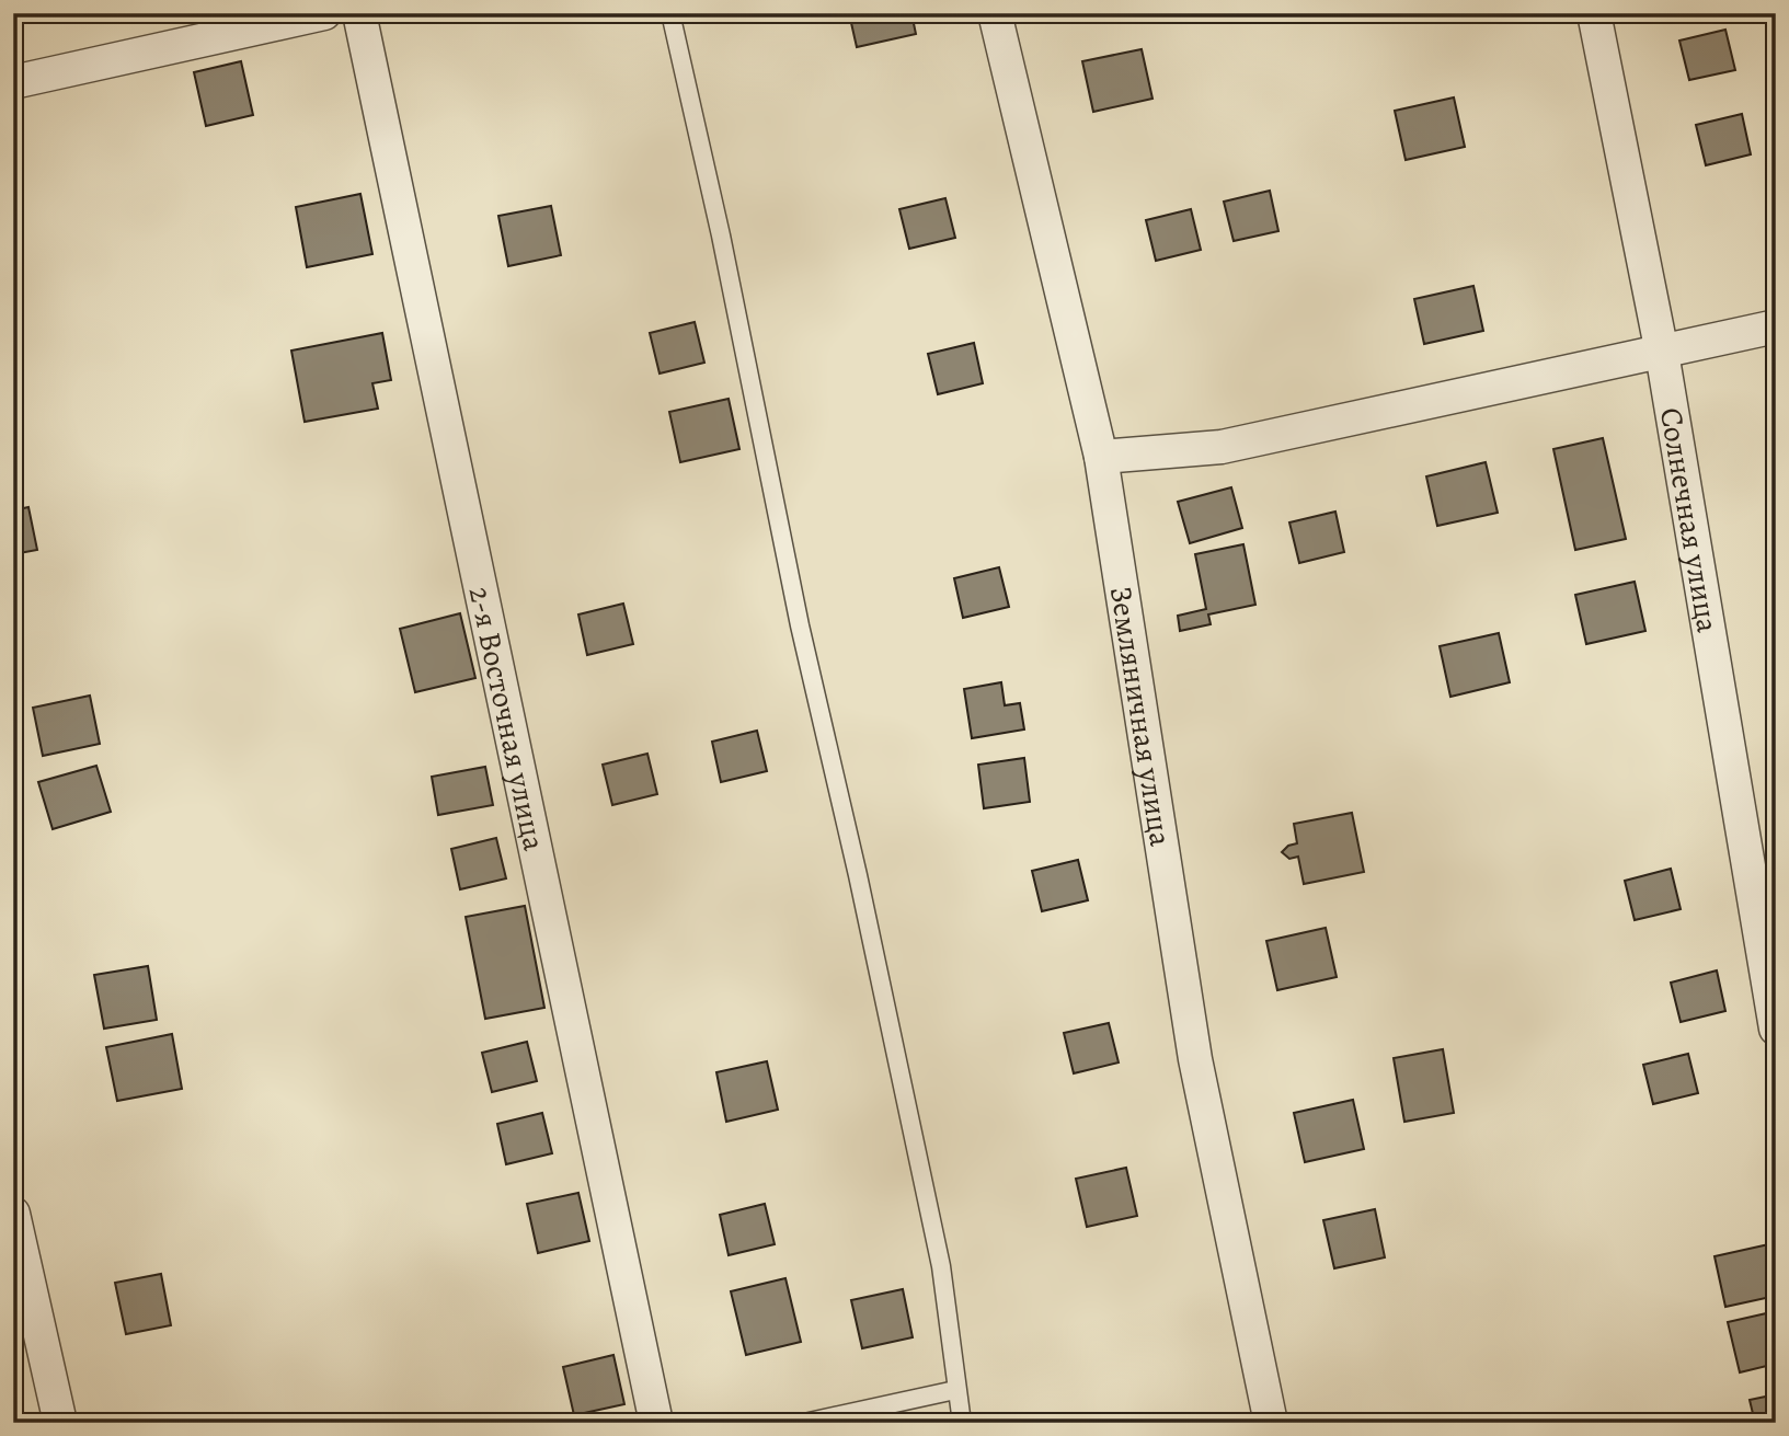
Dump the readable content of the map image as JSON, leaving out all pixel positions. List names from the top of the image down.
{
  "streets": {
    "street": ["Солнечная улица", "Земляничная улица", "2-я Восточная улица"]
  }
}
